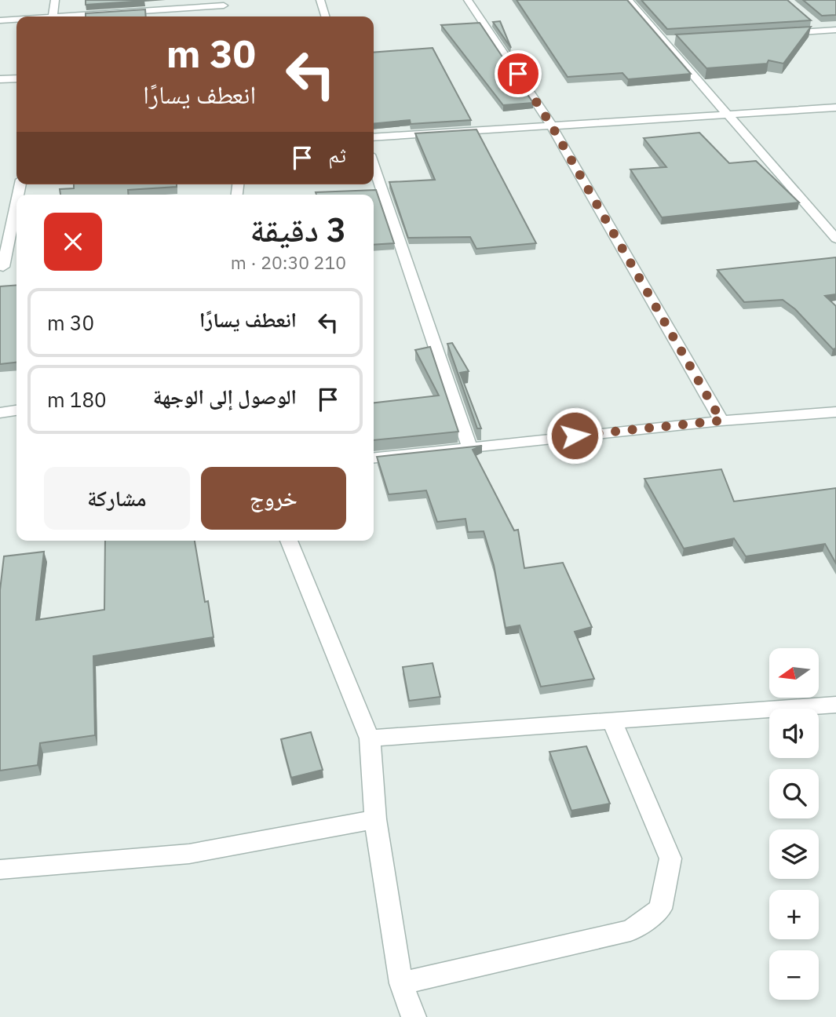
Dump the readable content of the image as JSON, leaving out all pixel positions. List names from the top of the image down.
{
  "north": "left",
  "page": {
    "turn": ["30 m", "انعطف يسارًا"],
    "then": "ثم",
    "heading": ["3 دقيقة", "210 m · 20:30"],
    "list": [
      {
        "name": "انعطف يسارًا",
        "value": "30 m"
      },
      {
        "name": "الوصول إلى الوجهة",
        "value": "180 m"
      }
    ],
    "buttons": ["خروج", "مشاركة"],
    "map_buttons": ["+", "−"]
  }
}
